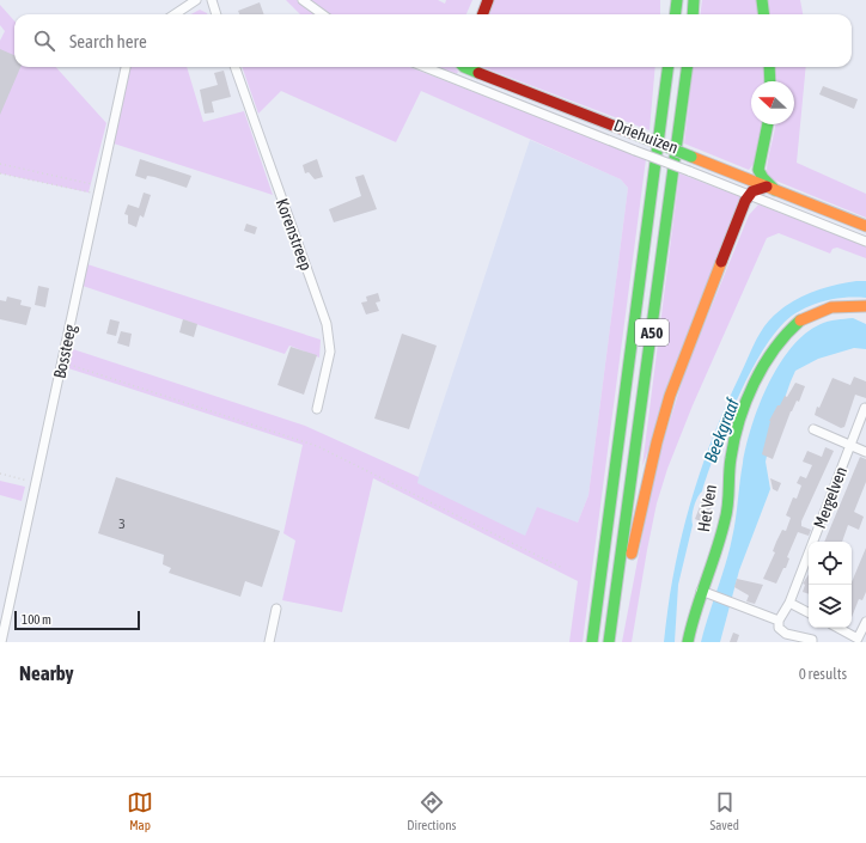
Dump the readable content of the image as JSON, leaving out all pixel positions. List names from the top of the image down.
{
  "streets": {
    "main road": ["Driehuizen", "A50", "Het Ven"],
    "street": ["Korenstreep", "Bossteeg", "Mergelven"]
  },
  "crossings": [
    ["Driehuizen", "A50"]
  ],
  "water": ["Beekgraaf"],
  "house_numbers": ["3"],
  "scale_bar": "100 m",
  "north": "left",
  "page": {
    "search": "Search here",
    "scale": "100 m",
    "heading": ["Nearby", "0 results"],
    "nav": ["Map", "Directions", "Saved"]
  }
}
